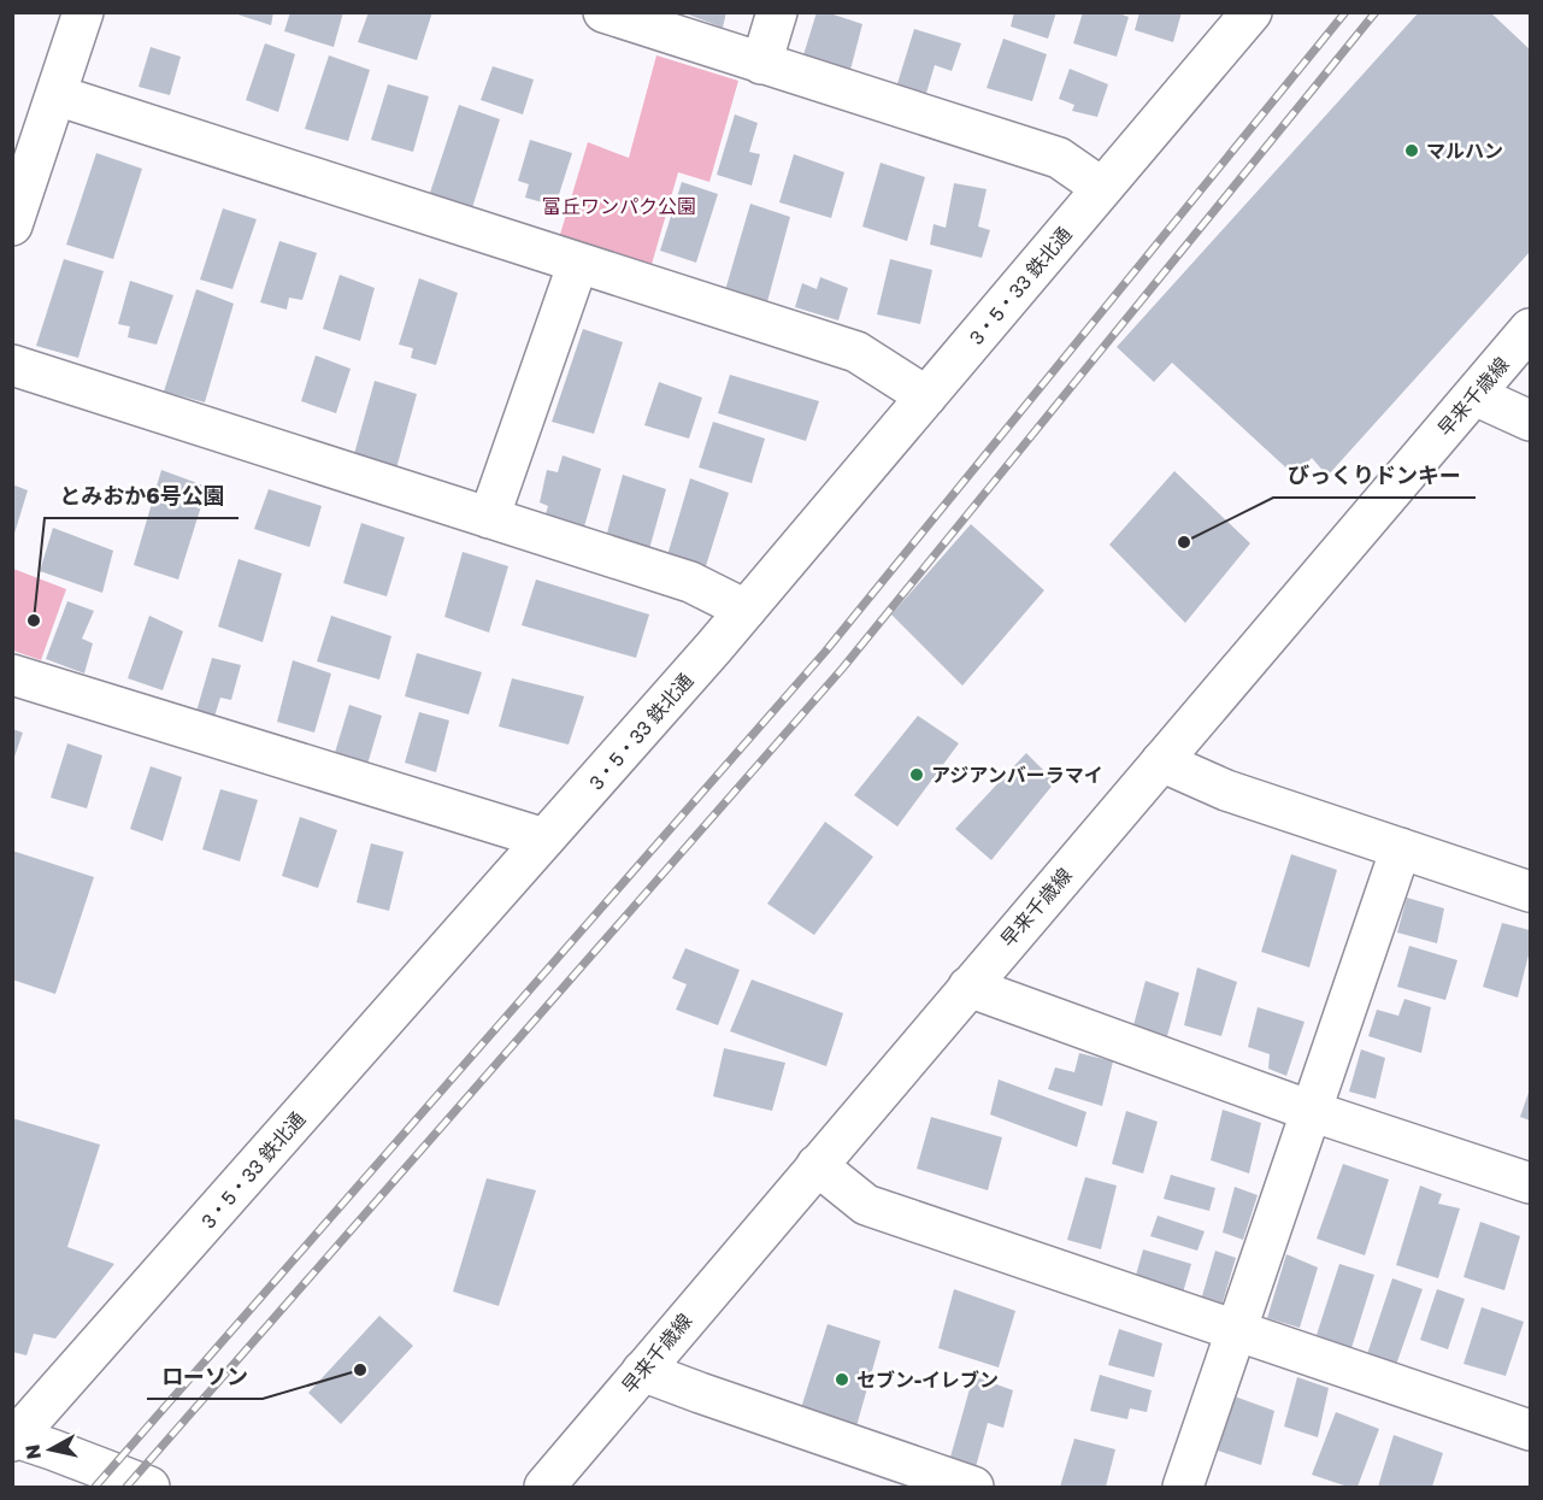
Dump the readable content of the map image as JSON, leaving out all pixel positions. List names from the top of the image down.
{
  "streets": {
    "street": ["3・5・33 鉄北通", "早来千歳線"]
  },
  "parks": ["富丘ワンパク公園"],
  "places": [
    "マルハン",
    "びっくりドンキー",
    "とみおか6号公園",
    "アジアンバーラマイ",
    "ローソン",
    "セブン-イレブン"
  ],
  "north": "left"
}
